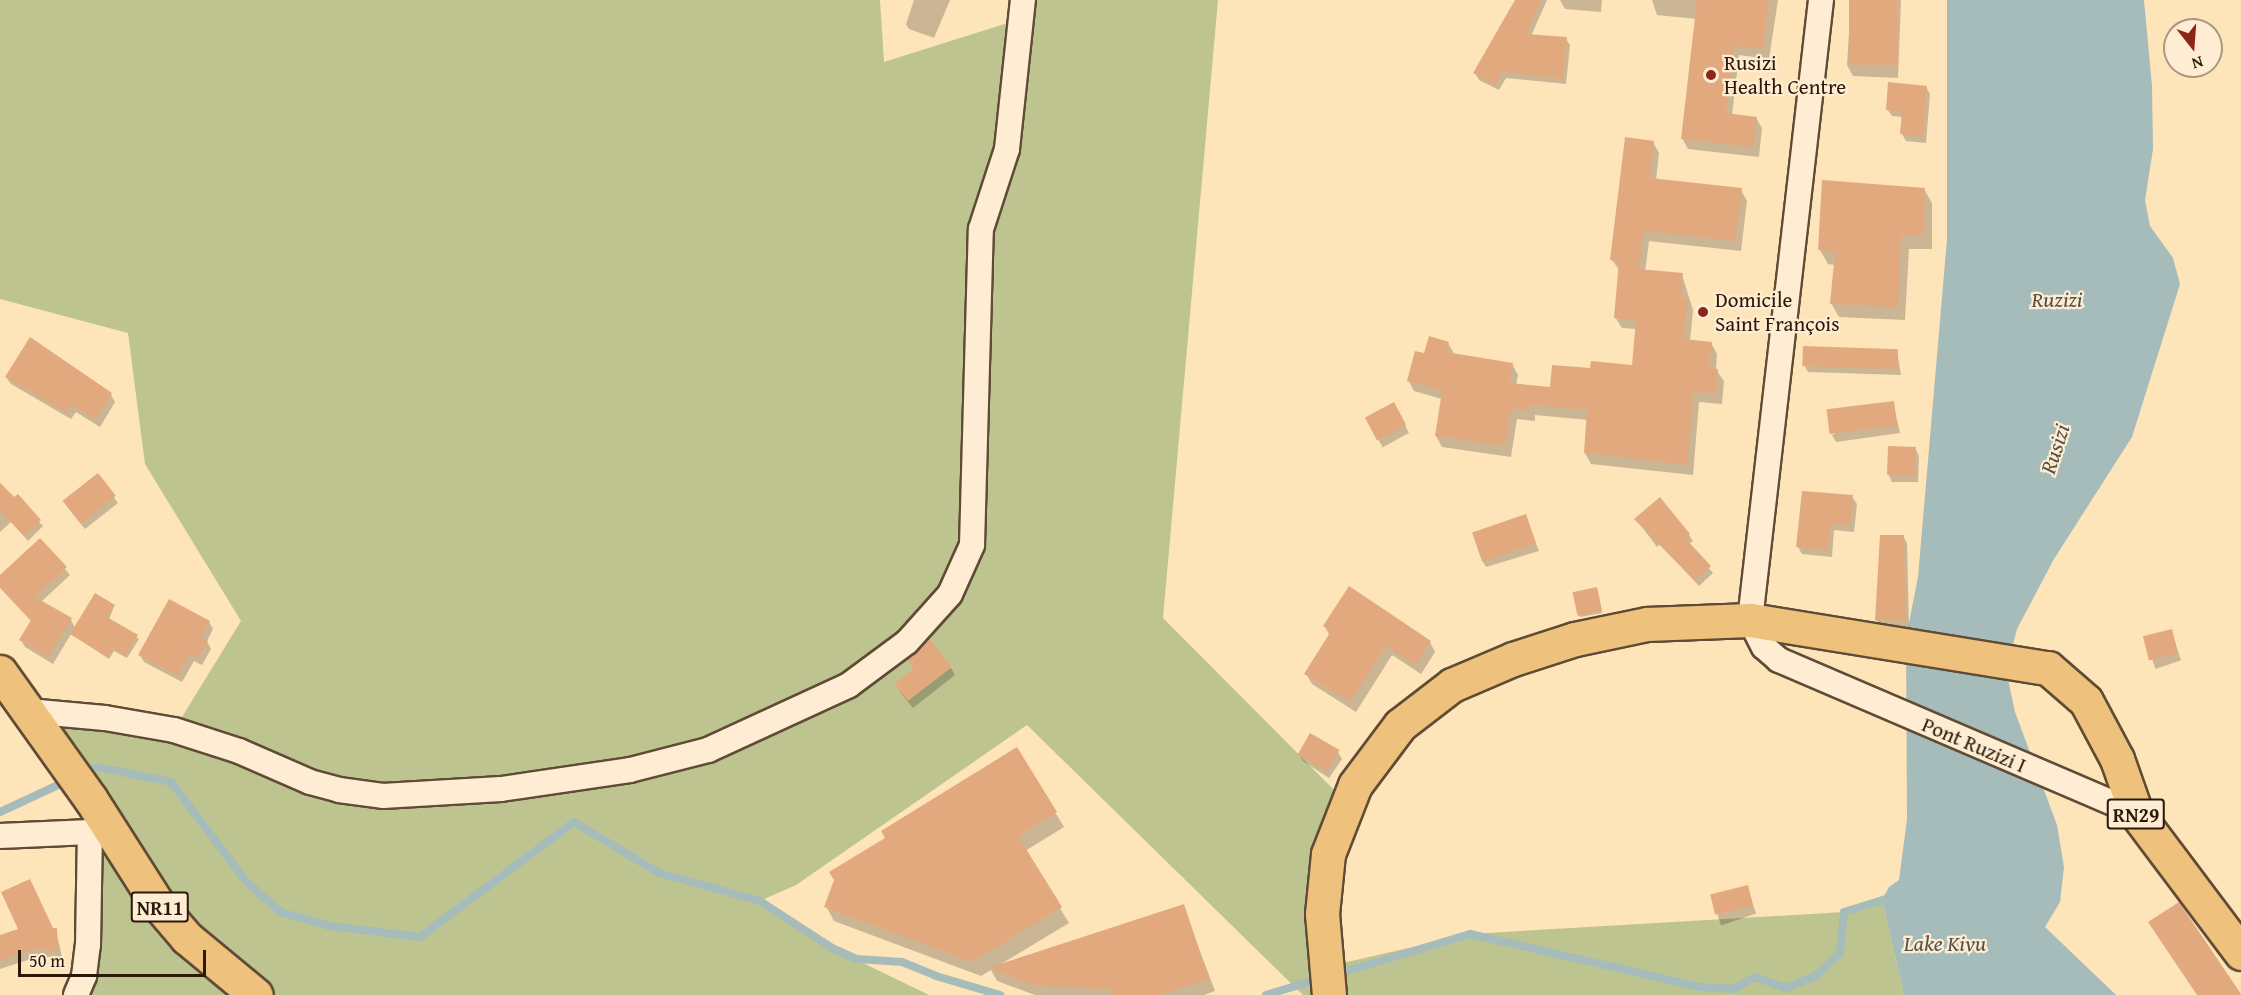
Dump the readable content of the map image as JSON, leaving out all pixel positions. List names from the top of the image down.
{
  "streets": {
    "main road": ["RN29", "NR11"],
    "street": ["Pont Ruzizi I"]
  },
  "crossings": [
    ["Pont Ruzizi I", "RN29"]
  ],
  "water": ["Ruzizi", "Rusizi", "Lake Kivu"],
  "places": ["Rusizi Health Centre", "Domicile Saint François"],
  "scale_bar": "50 m",
  "north": "bottom"
}
